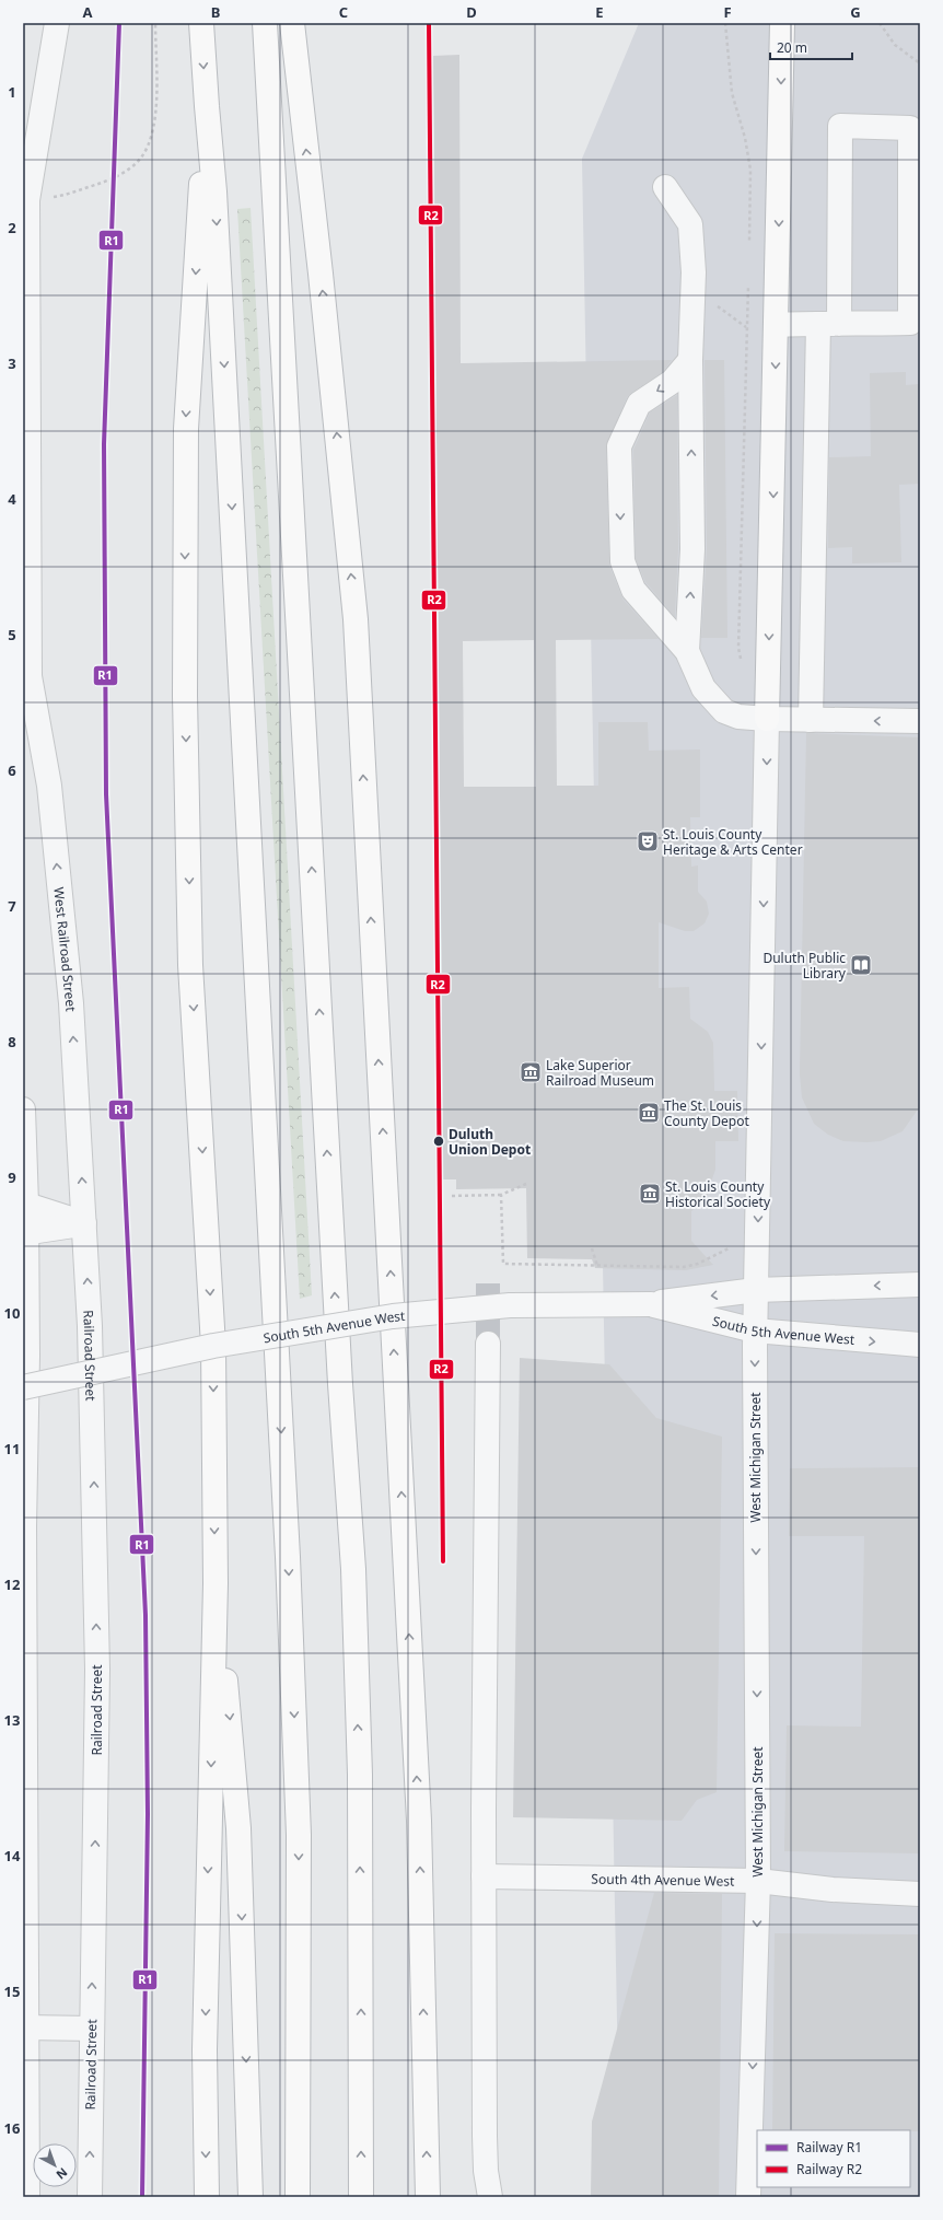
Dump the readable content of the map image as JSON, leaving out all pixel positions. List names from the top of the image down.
{
  "streets": {
    "street": [
      "West Railroad Street",
      "South 5th Avenue West",
      "Railroad Street",
      "West Michigan Street",
      "South 4th Avenue West"
    ]
  },
  "crossings": [
    ["West Railroad Street", "Railroad Street"],
    ["South 5th Avenue West", "West Michigan Street"],
    ["West Michigan Street", "South 4th Avenue West"]
  ],
  "one_way": ["West Railroad Street", "West Michigan Street"],
  "places": {
    "theatre": ["St. Louis County Heritage & Arts Center"],
    "library": ["Duluth Public Library"],
    "museum": ["Lake Superior Railroad Museum", "The St. Louis County Depot", "St. Louis County Historical Society"],
    "other": ["Duluth Union Depot"]
  },
  "lines": ["rail line R1", "rail line R2"],
  "legend": ["Railway R1", "Railway R2"],
  "scale_bar": "20 m",
  "north": "bottom right",
  "grid": {
    "columns": [
      "A",
      "B",
      "C",
      "D",
      "E",
      "F",
      "G"
    ],
    "rows": [
      "1",
      "2",
      "3",
      "4",
      "5",
      "6",
      "7",
      "8",
      "9",
      "10",
      "11",
      "12",
      "13",
      "14",
      "15",
      "16"
    ]
  }
}
